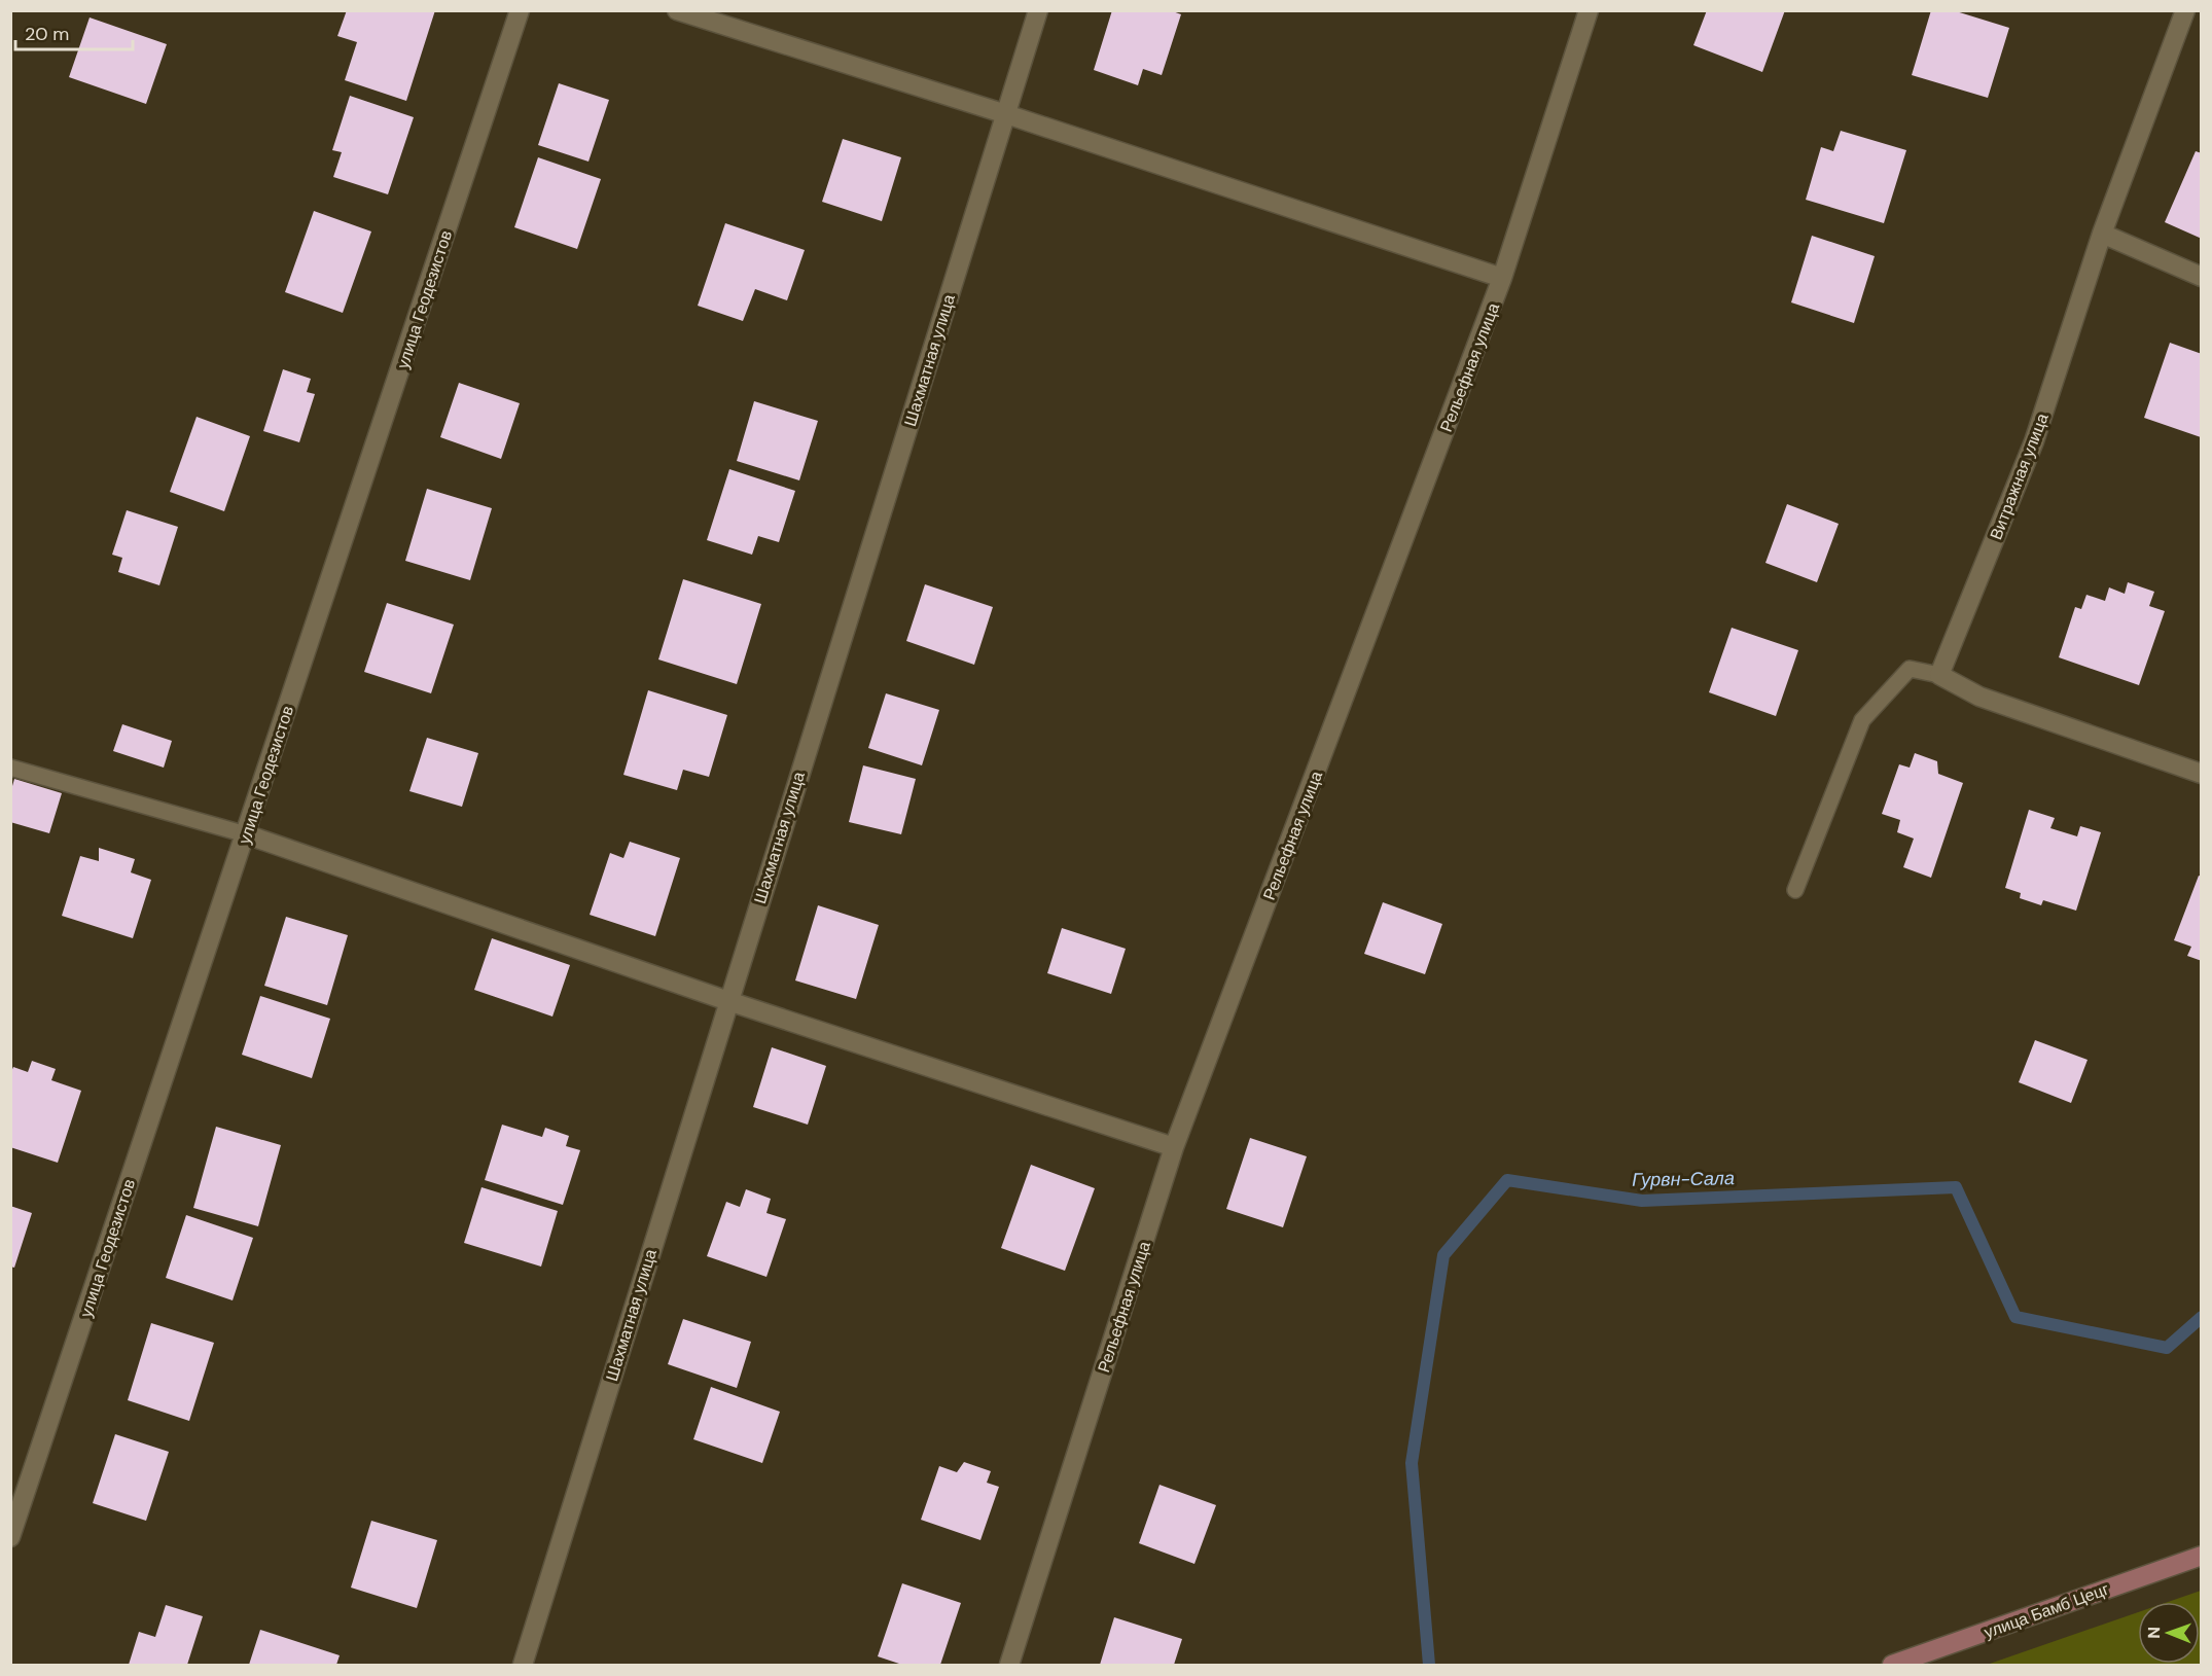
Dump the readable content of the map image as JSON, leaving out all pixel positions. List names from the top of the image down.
{
  "streets": {
    "main road": ["улица Бамб Цецг"],
    "street": [
      "улица Геодезистов",
      "Шахматная улица",
      "Рельефная улица",
      "Витражная улица"
    ]
  },
  "water": ["Гурвн-Сала"],
  "scale_bar": "20 m",
  "north": "left"
}
